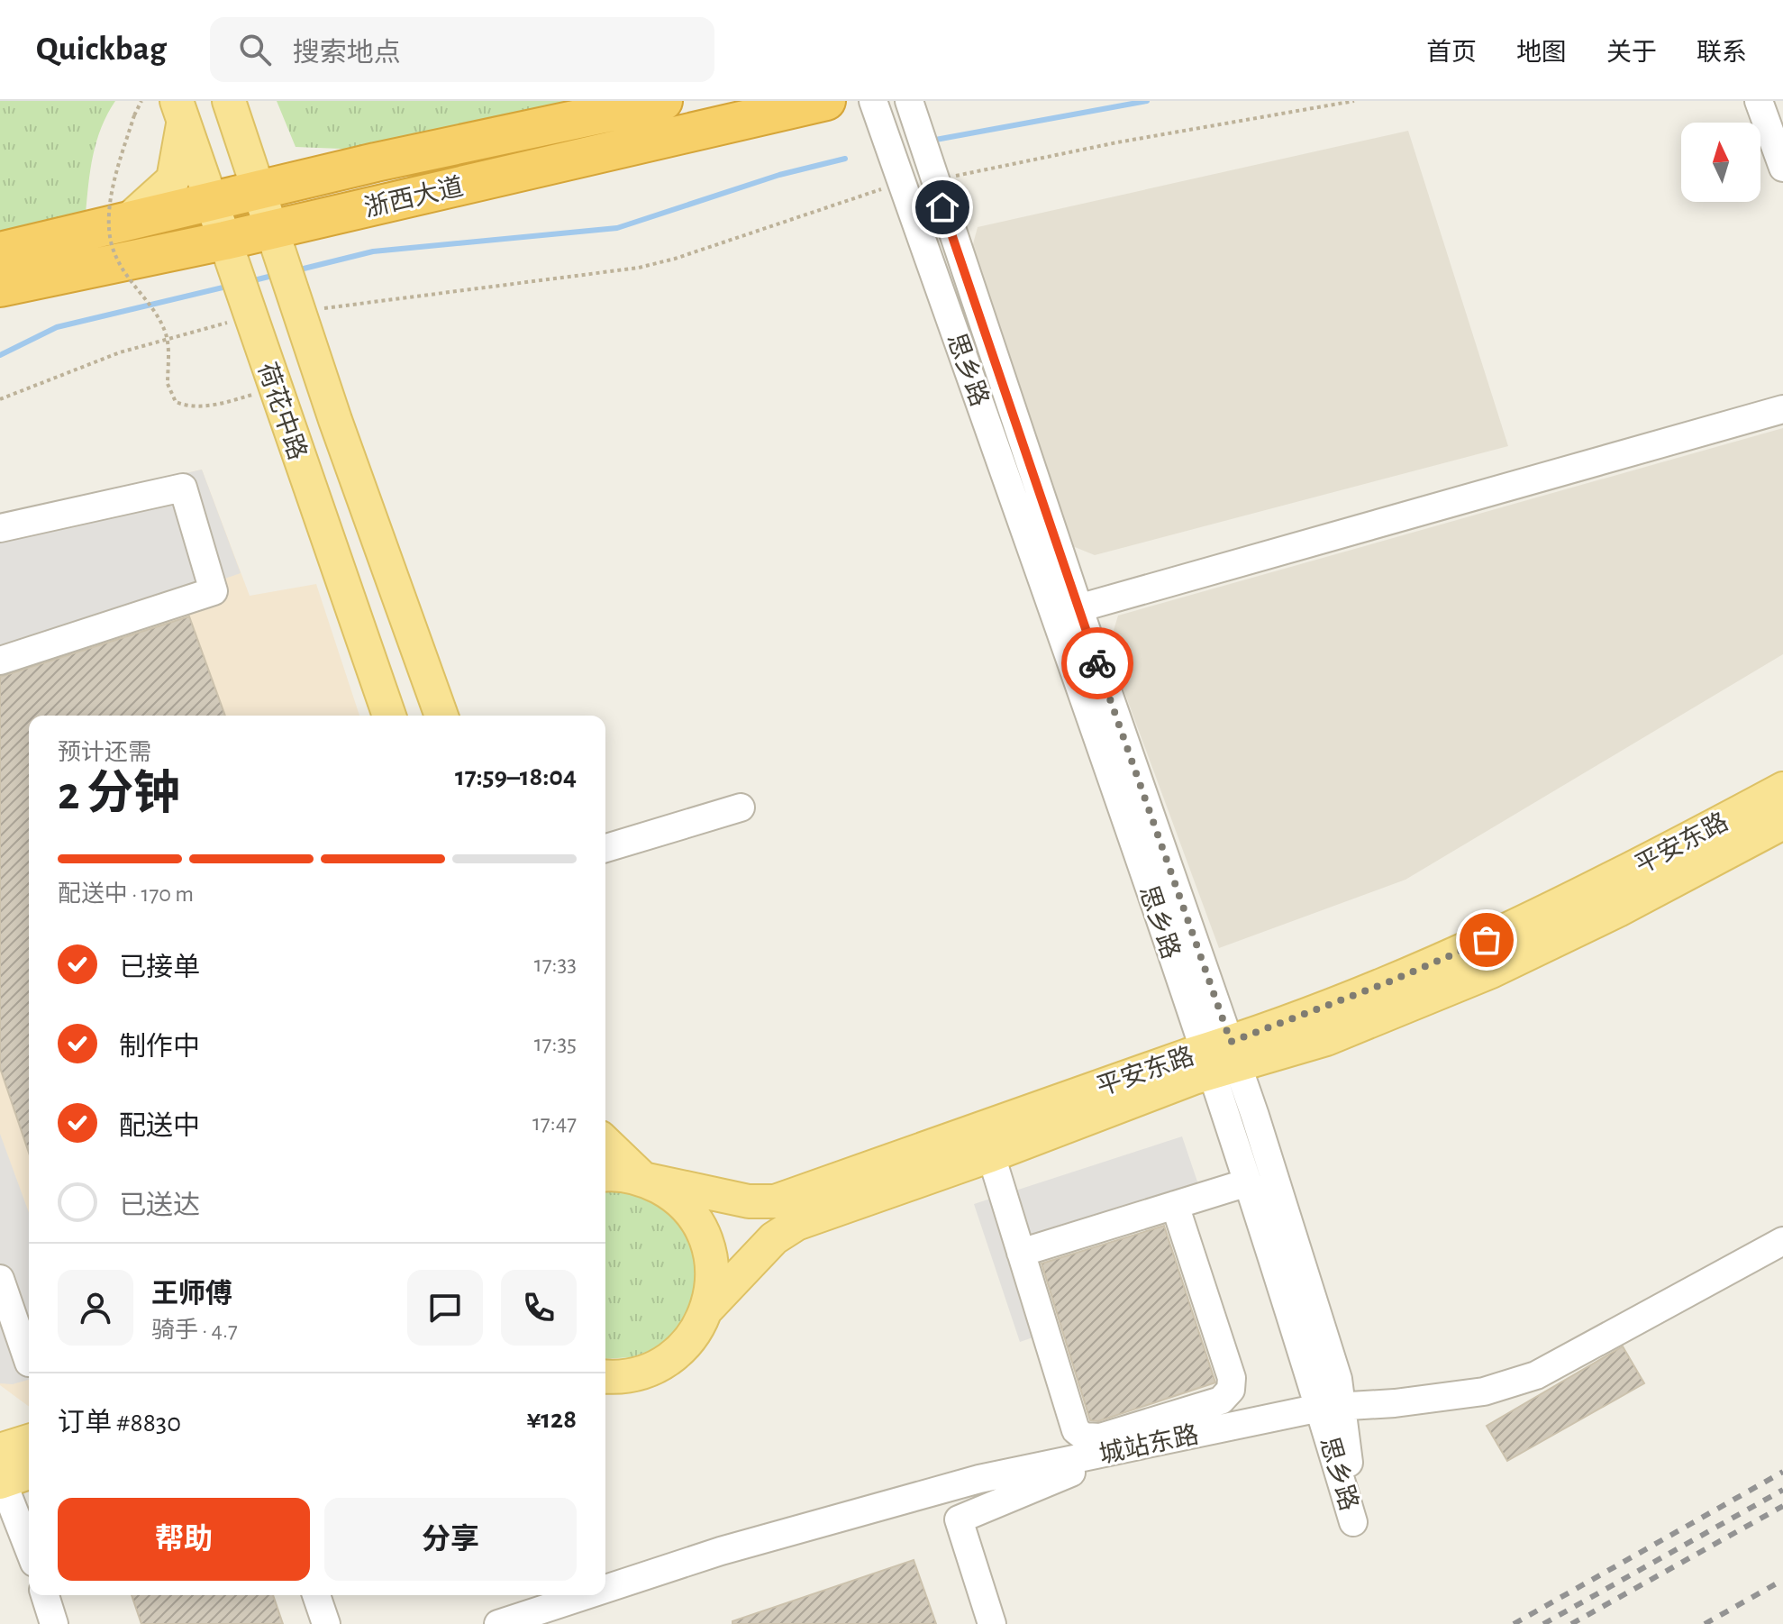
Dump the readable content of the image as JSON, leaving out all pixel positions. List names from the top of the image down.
{
  "streets": {
    "highway": ["浙西大道"],
    "main road": ["荷花中路", "平安东路"],
    "street": ["思乡路", "城站东路"]
  },
  "crossings": [
    ["浙西大道", "荷花中路"],
    ["思乡路", "平安东路"],
    ["思乡路", "城站东路"]
  ],
  "north": "top",
  "page": {
    "header": "Quickbag",
    "search": "搜索地点",
    "nav": [
      "首页",
      "地图",
      "关于",
      "联系"
    ],
    "heading": ["2 分钟", "预计还需", "17:59–18:04"],
    "panel": [
      "王师傅",
      "骑手 · 4.7",
      "订单 #8830",
      "¥128"
    ],
    "bar": "配送中 · 170 m",
    "list": [
      ["已接单", "17:33"],
      ["制作中", "17:35"],
      ["配送中", "17:47"],
      "已送达"
    ],
    "buttons": ["帮助", "分享"]
  }
}
